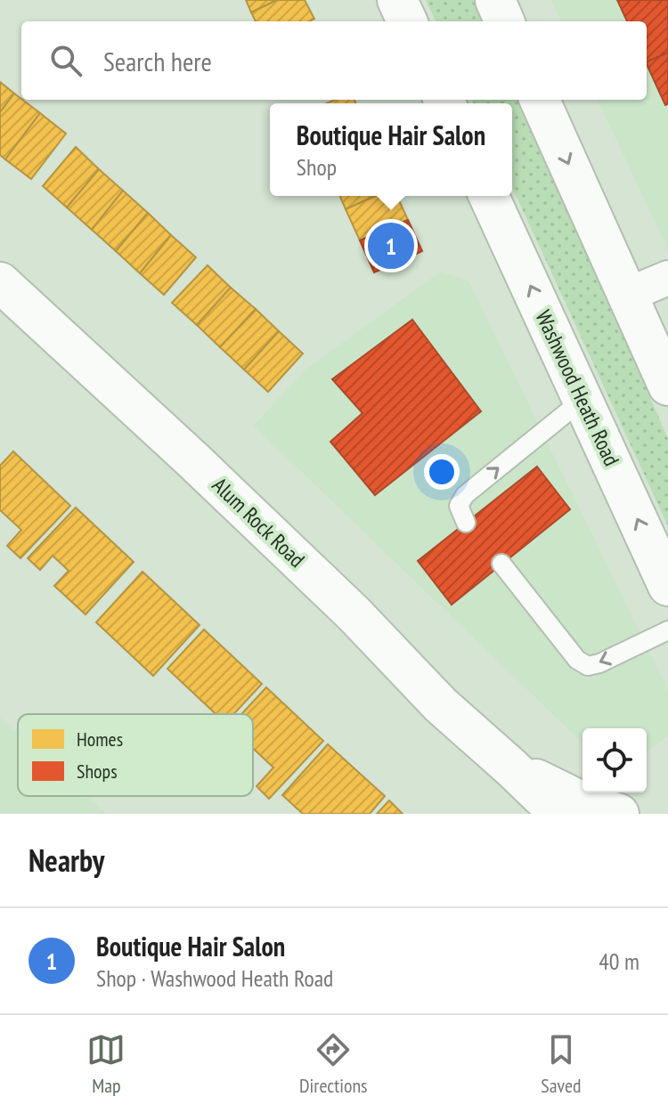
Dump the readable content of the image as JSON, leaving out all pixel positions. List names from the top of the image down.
{
  "streets": {
    "street": ["Washwood Heath Road", "Alum Rock Road"]
  },
  "legend": ["Homes", "Shops"],
  "page": {
    "search": "Search here",
    "popup": ["Boutique Hair Salon", "Shop"],
    "pins": "1",
    "heading": "Nearby",
    "list": [
      {
        "mark": "1",
        "name": "Boutique Hair Salon",
        "note": "Shop · Washwood Heath Road",
        "value": "40 m"
      }
    ],
    "nav": ["Map", "Directions", "Saved"]
  }
}
